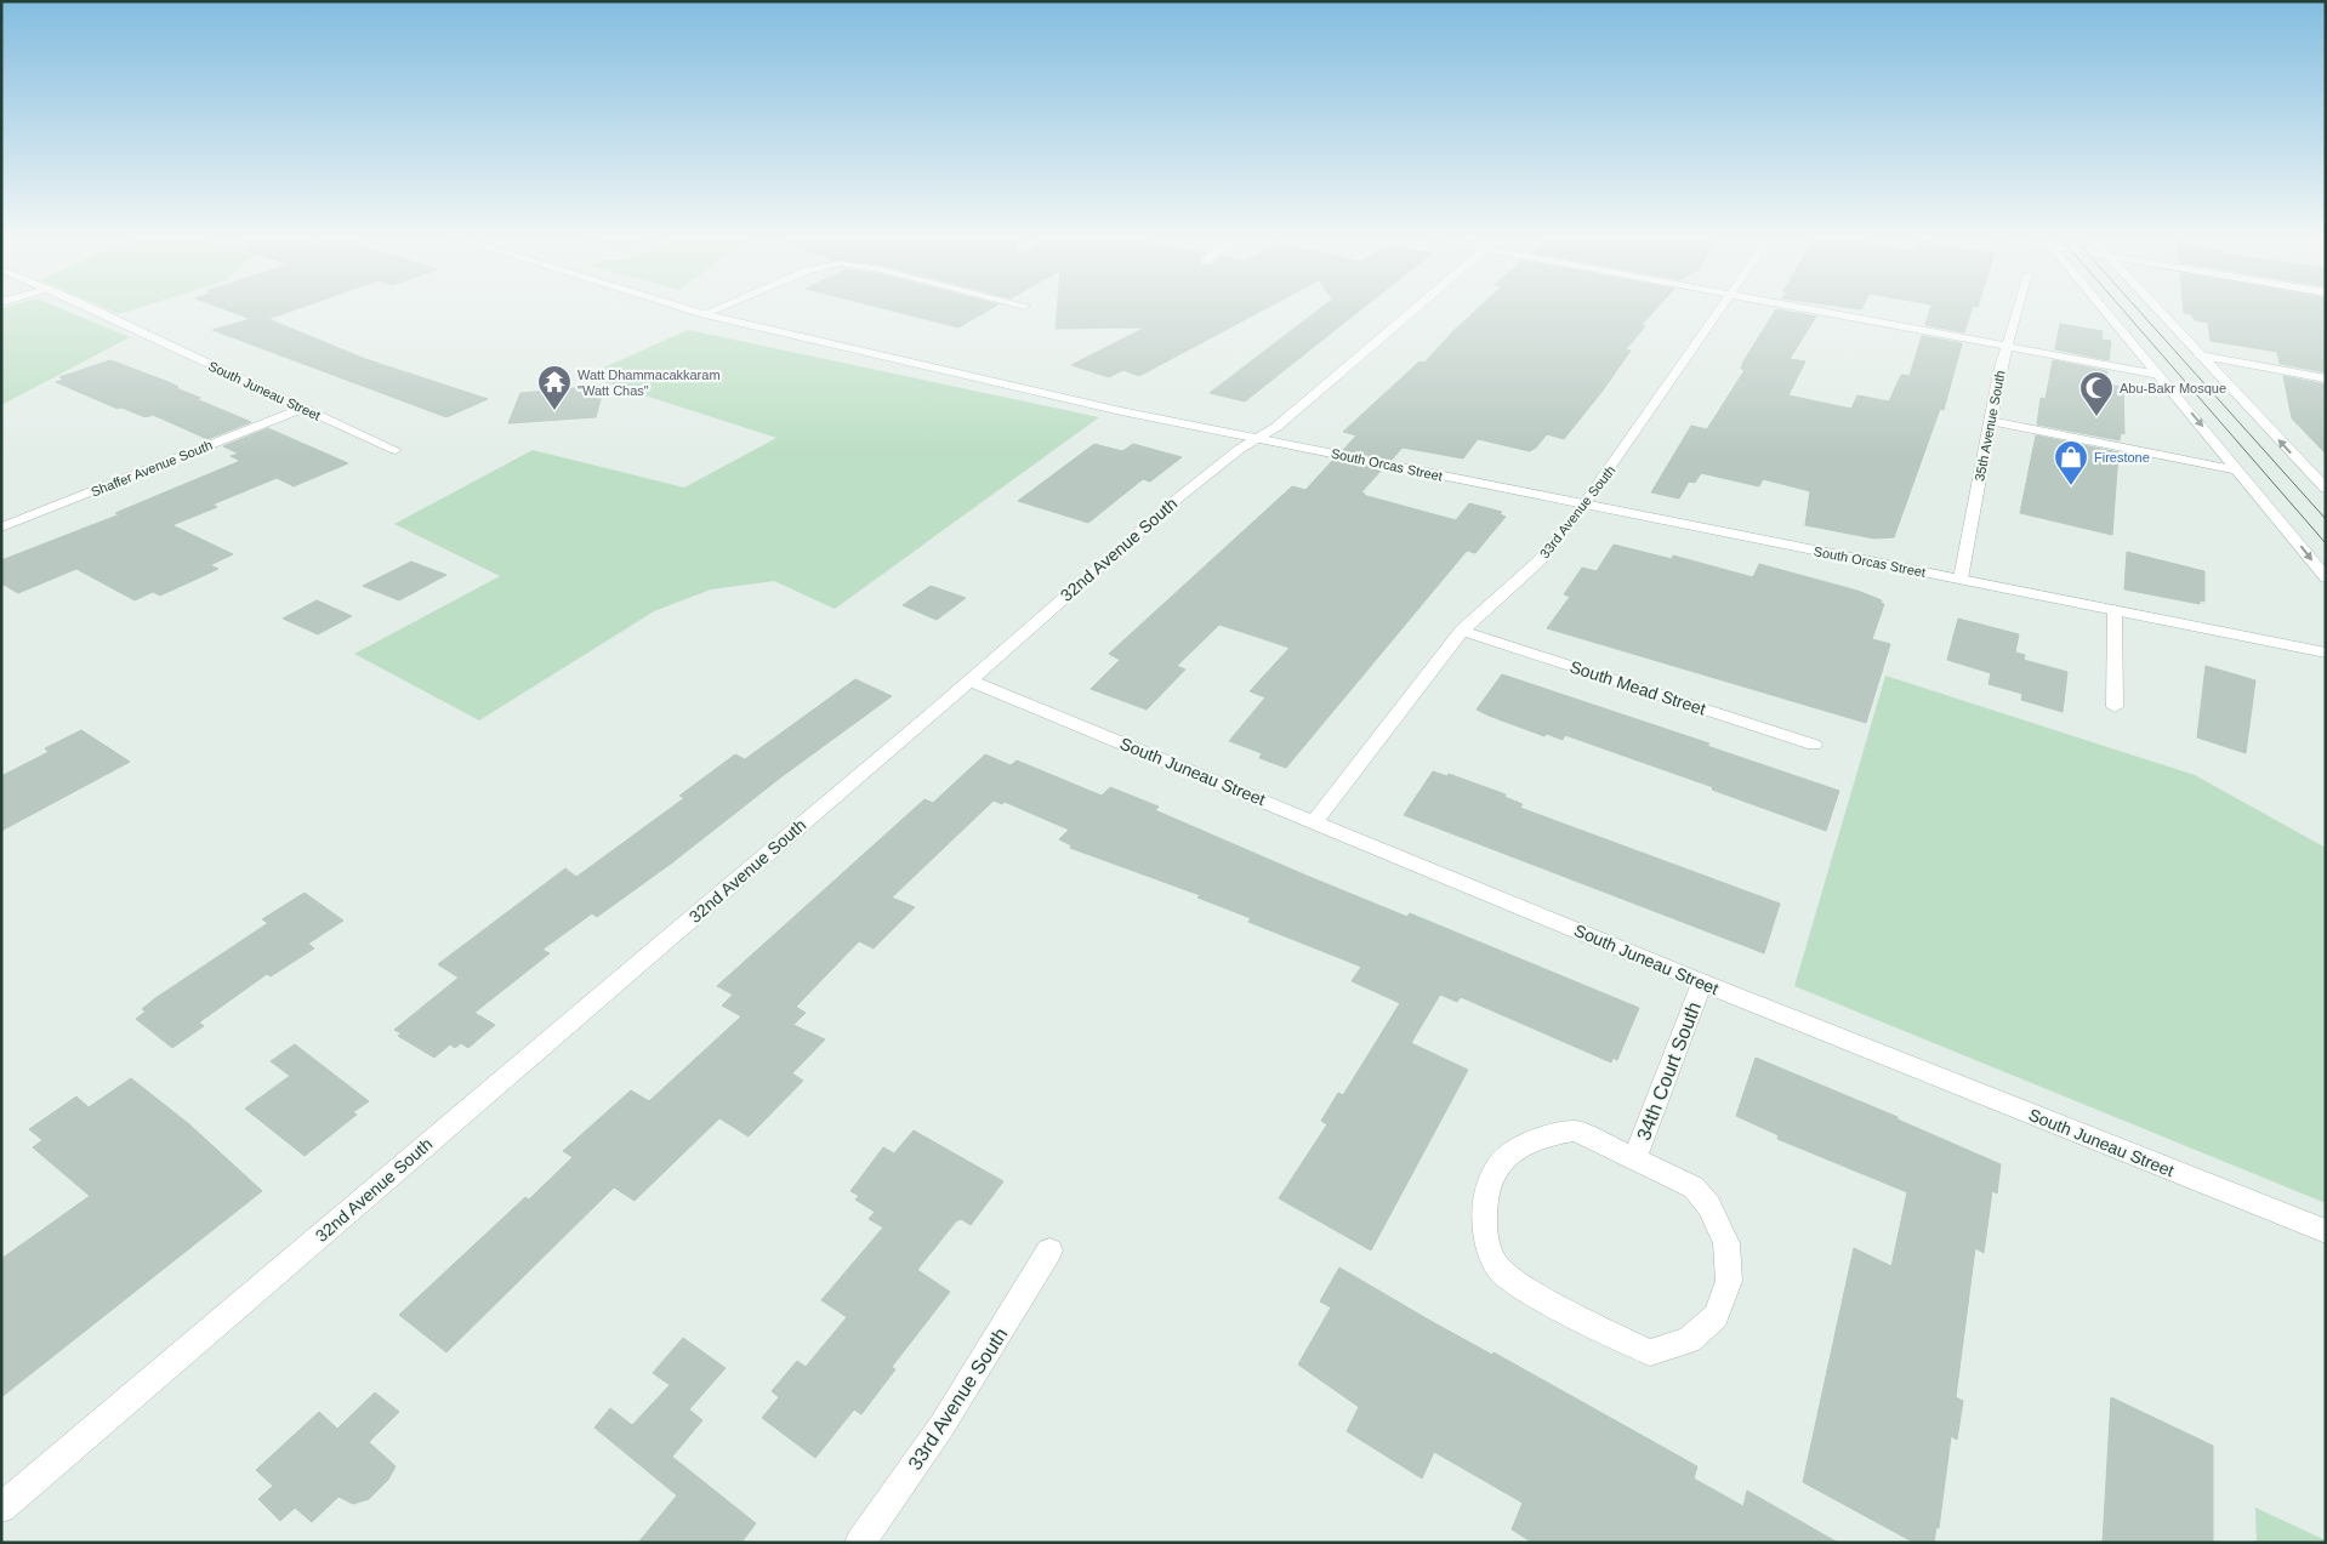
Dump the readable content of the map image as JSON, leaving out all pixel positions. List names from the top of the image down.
{
  "streets": {
    "street": [
      "South Juneau Street",
      "35th Avenue South",
      "South Orcas Street",
      "Shaffer Avenue South",
      "33rd Avenue South",
      "32nd Avenue South",
      "South Mead Street",
      "34th Court South"
    ]
  },
  "crossings": [
    ["South Juneau Street", "Shaffer Avenue South"],
    ["South Juneau Street", "33rd Avenue South"],
    ["South Juneau Street", "32nd Avenue South"],
    ["South Juneau Street", "34th Court South"],
    ["35th Avenue South", "South Orcas Street"],
    ["South Orcas Street", "33rd Avenue South"],
    ["South Orcas Street", "32nd Avenue South"],
    ["33rd Avenue South", "South Mead Street"]
  ],
  "places": {
    "temple": ["Watt Dhammacakkaram \"Watt Chas\""],
    "mosque": ["Abu-Bakr Mosque"],
    "shop": ["Firestone"]
  }
}
